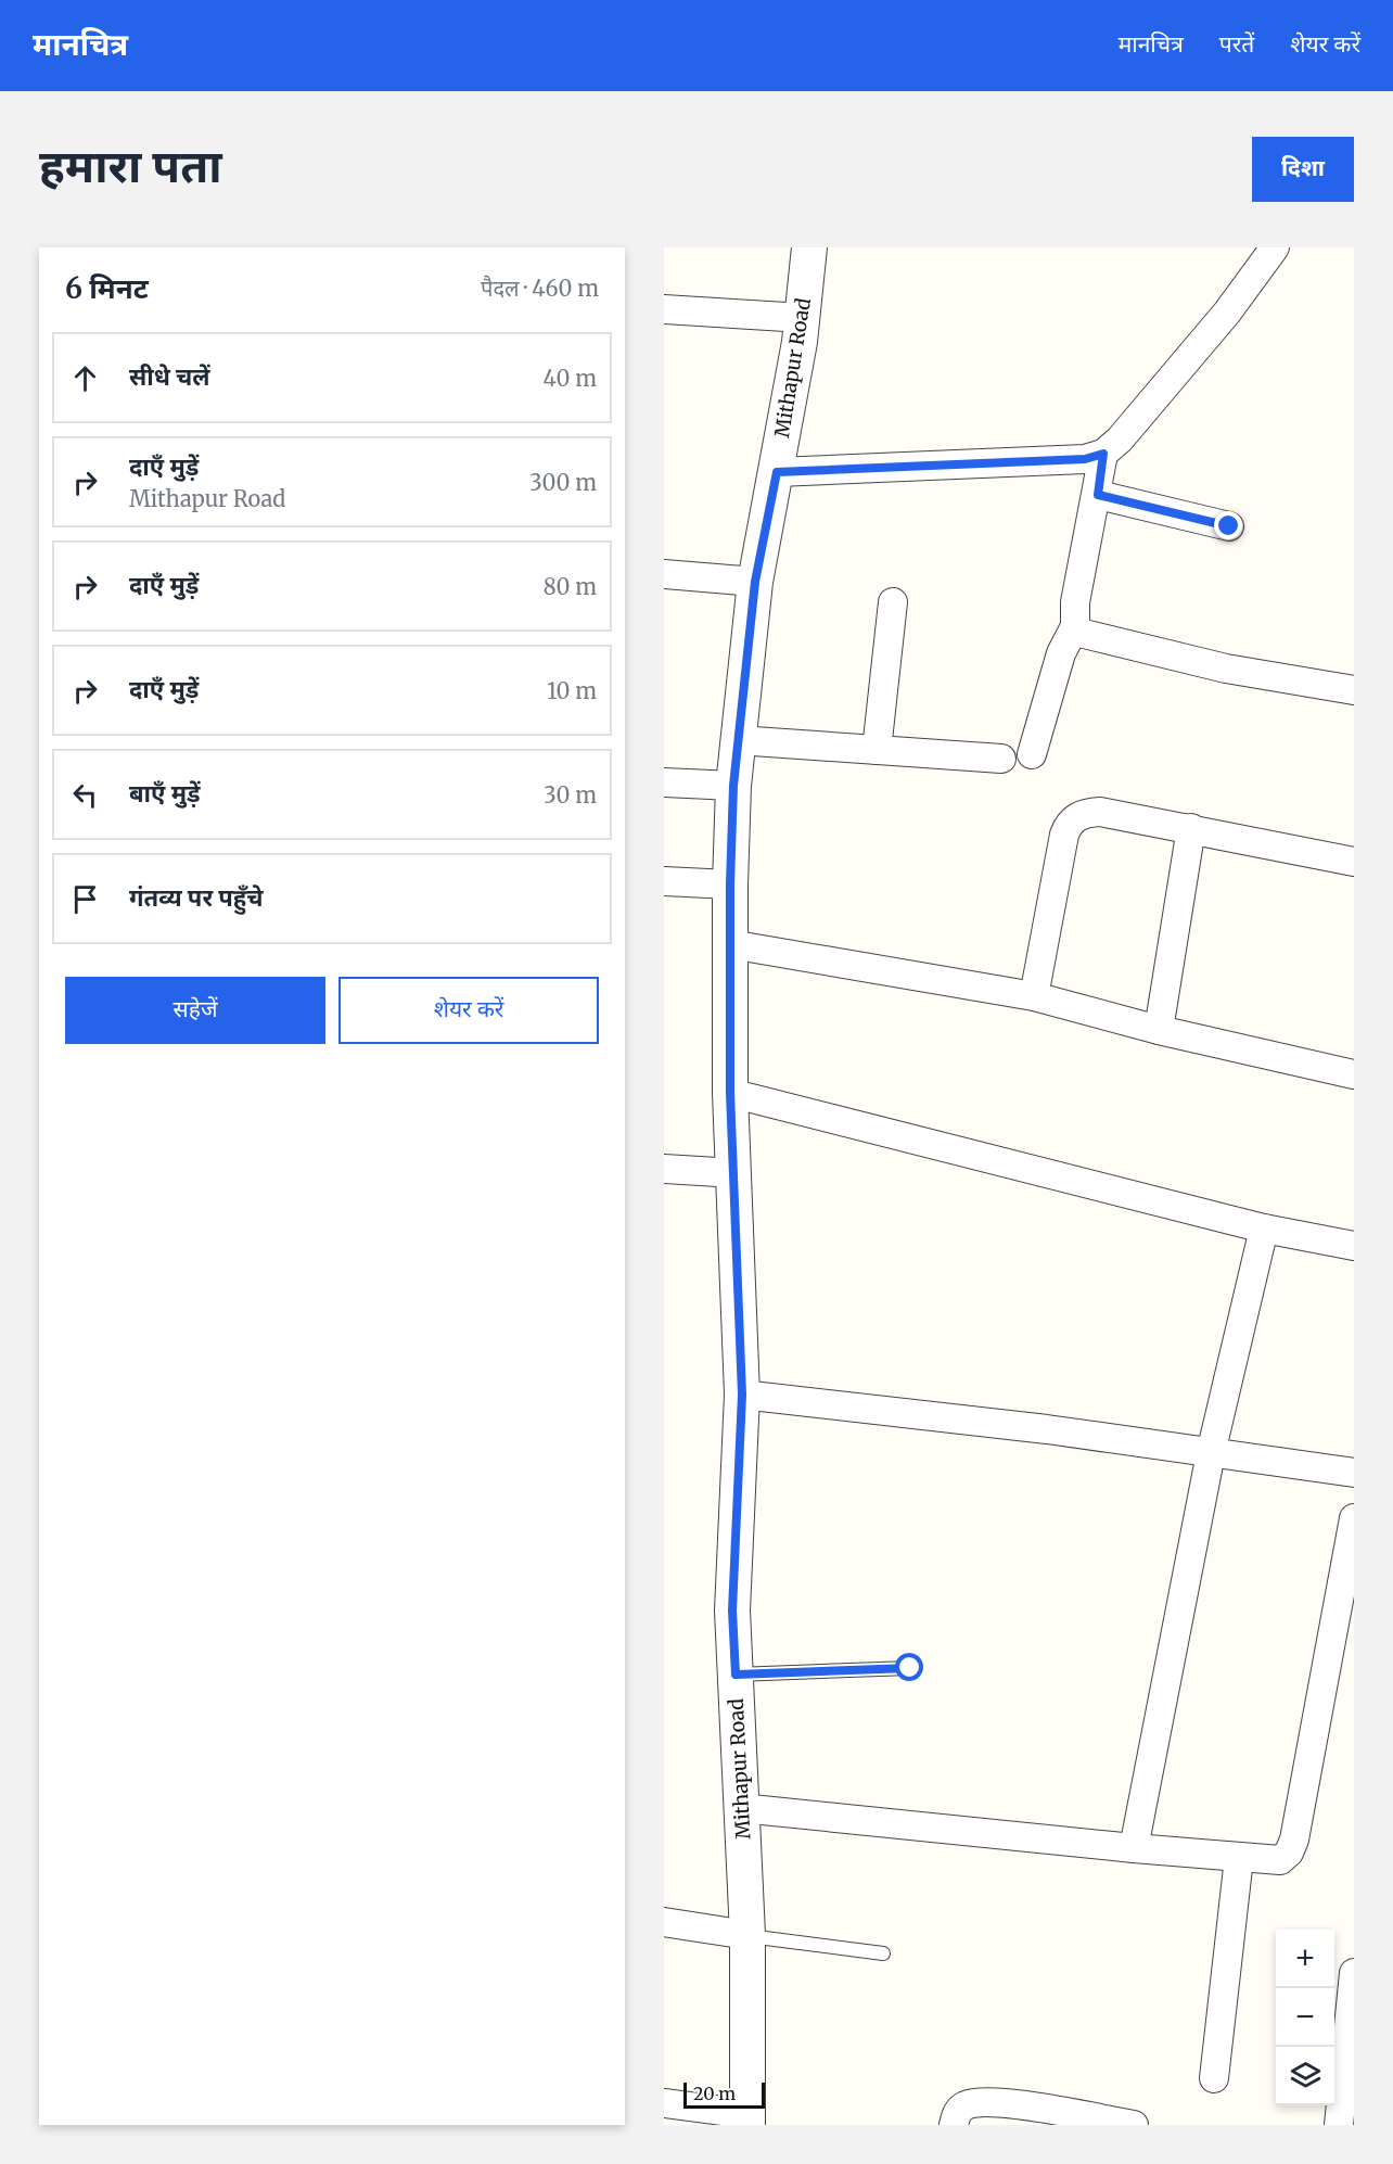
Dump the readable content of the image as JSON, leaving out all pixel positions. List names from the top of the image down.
{
  "streets": {
    "street": ["Mithapur Road"]
  },
  "scale_bar": "20 m",
  "page": {
    "header": "मानचित्र",
    "nav": ["मानचित्र", "परतें", "शेयर करें"],
    "buttons": [
      "दिशा",
      ["सहेजें", "शेयर करें"]
    ],
    "title": "हमारा पता",
    "heading": ["6 मिनट", "पैदल · 460 m"],
    "list": [
      ["सीधे चलें", "40 m"],
      ["दाएँ मुड़ें", "Mithapur Road", "300 m"],
      ["दाएँ मुड़ें", "80 m"],
      ["दाएँ मुड़ें", "10 m"],
      ["बाएँ मुड़ें", "30 m"],
      "गंतव्य पर पहुँचे"
    ],
    "map_buttons": ["+", "−"],
    "scale": "20 m"
  }
}
